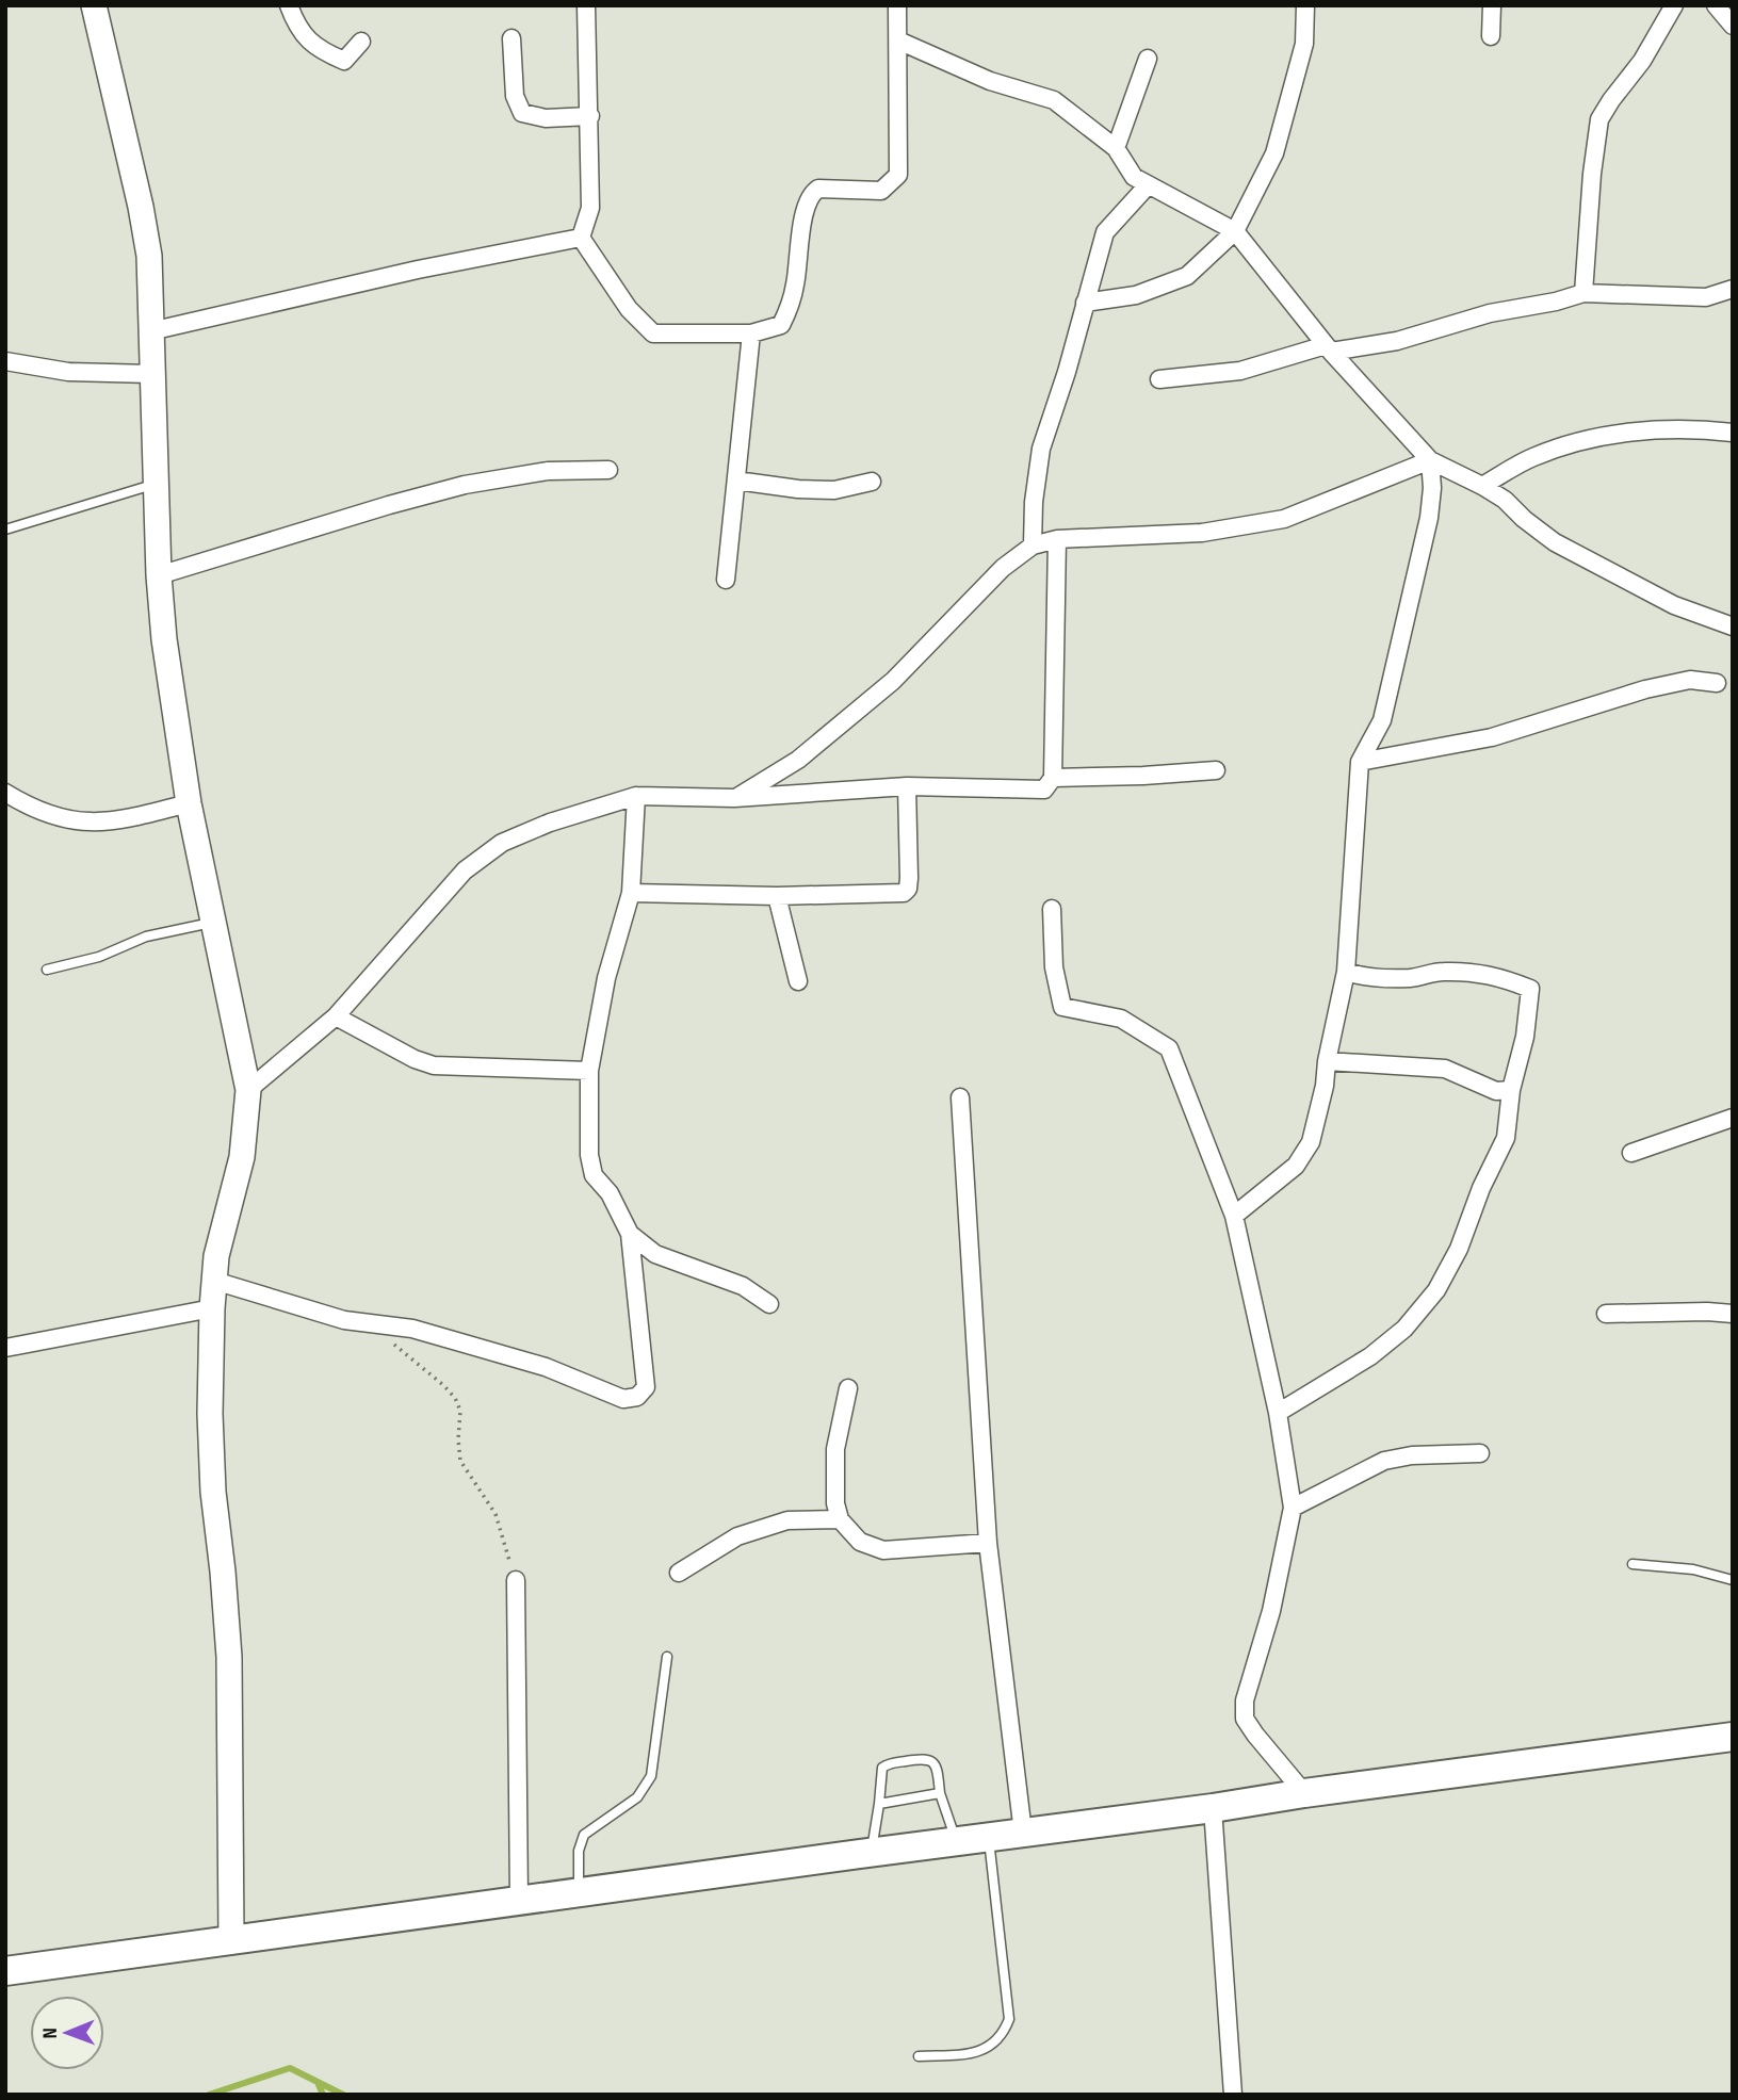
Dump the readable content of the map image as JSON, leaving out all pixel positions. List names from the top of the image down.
{
  "north": "left"
}
